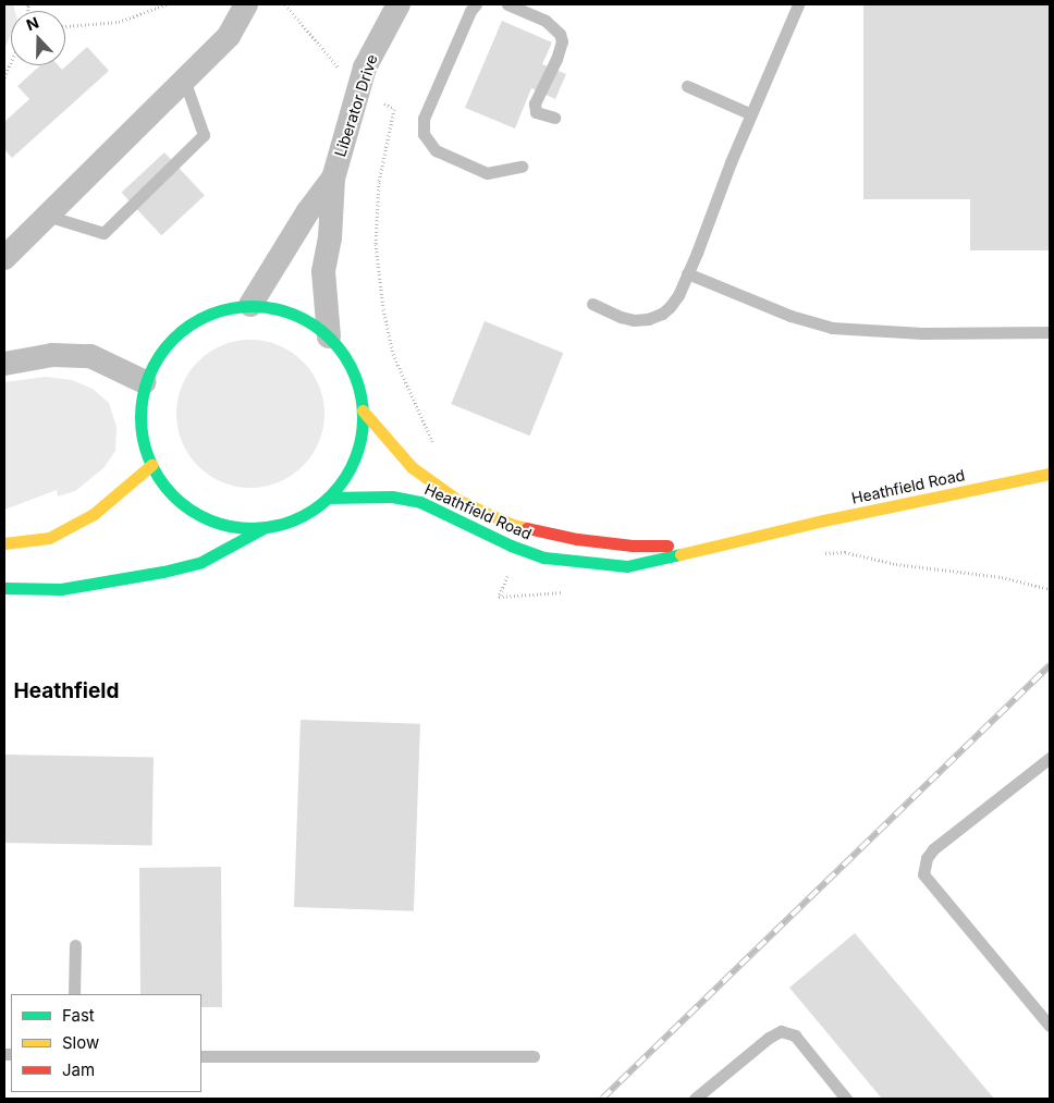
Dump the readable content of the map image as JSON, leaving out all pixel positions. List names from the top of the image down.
{
  "streets": {
    "main road": ["Heathfield Road"],
    "street": ["Liberator Drive"]
  },
  "districts": ["Heathfield"],
  "legend": ["Fast", "Slow", "Jam"],
  "north": "top"
}
